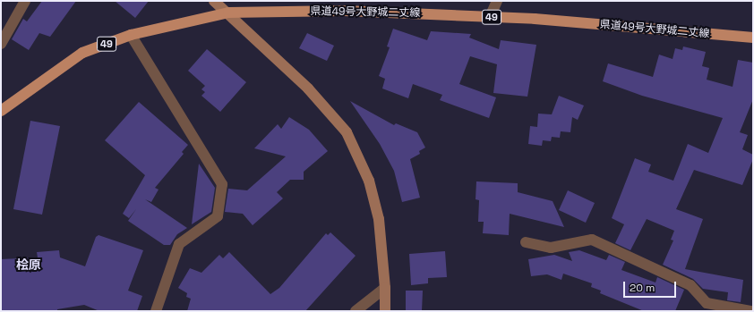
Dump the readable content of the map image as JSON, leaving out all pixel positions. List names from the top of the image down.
{
  "streets": {
    "main road": ["県道49号大野城二丈線", "49"]
  },
  "districts": ["桧原"],
  "scale_bar": "20 m"
}
